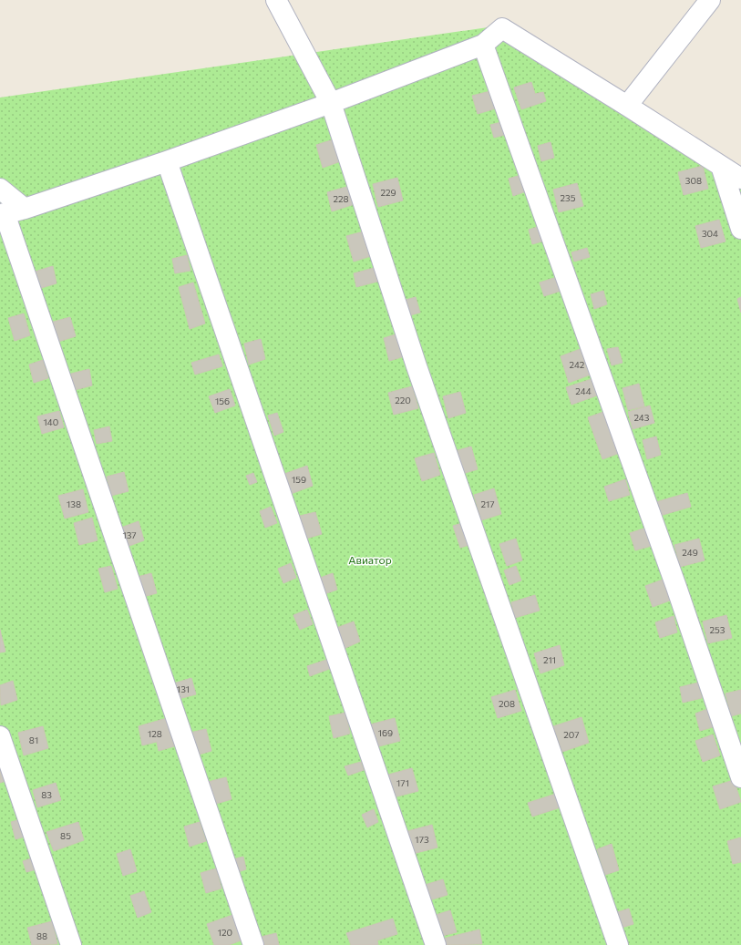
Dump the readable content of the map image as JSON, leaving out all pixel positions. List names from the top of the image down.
{
  "parks": ["Авиатор"],
  "house_numbers": [
    "308",
    "229",
    "235",
    "228",
    "304",
    "242",
    "244",
    "220",
    "156",
    "243",
    "140",
    "159",
    "138",
    "217",
    "137",
    "249",
    "253",
    "211",
    "131",
    "208",
    "169",
    "128",
    "207",
    "81",
    "171",
    "83",
    "85",
    "173",
    "120",
    "88"
  ]
}
